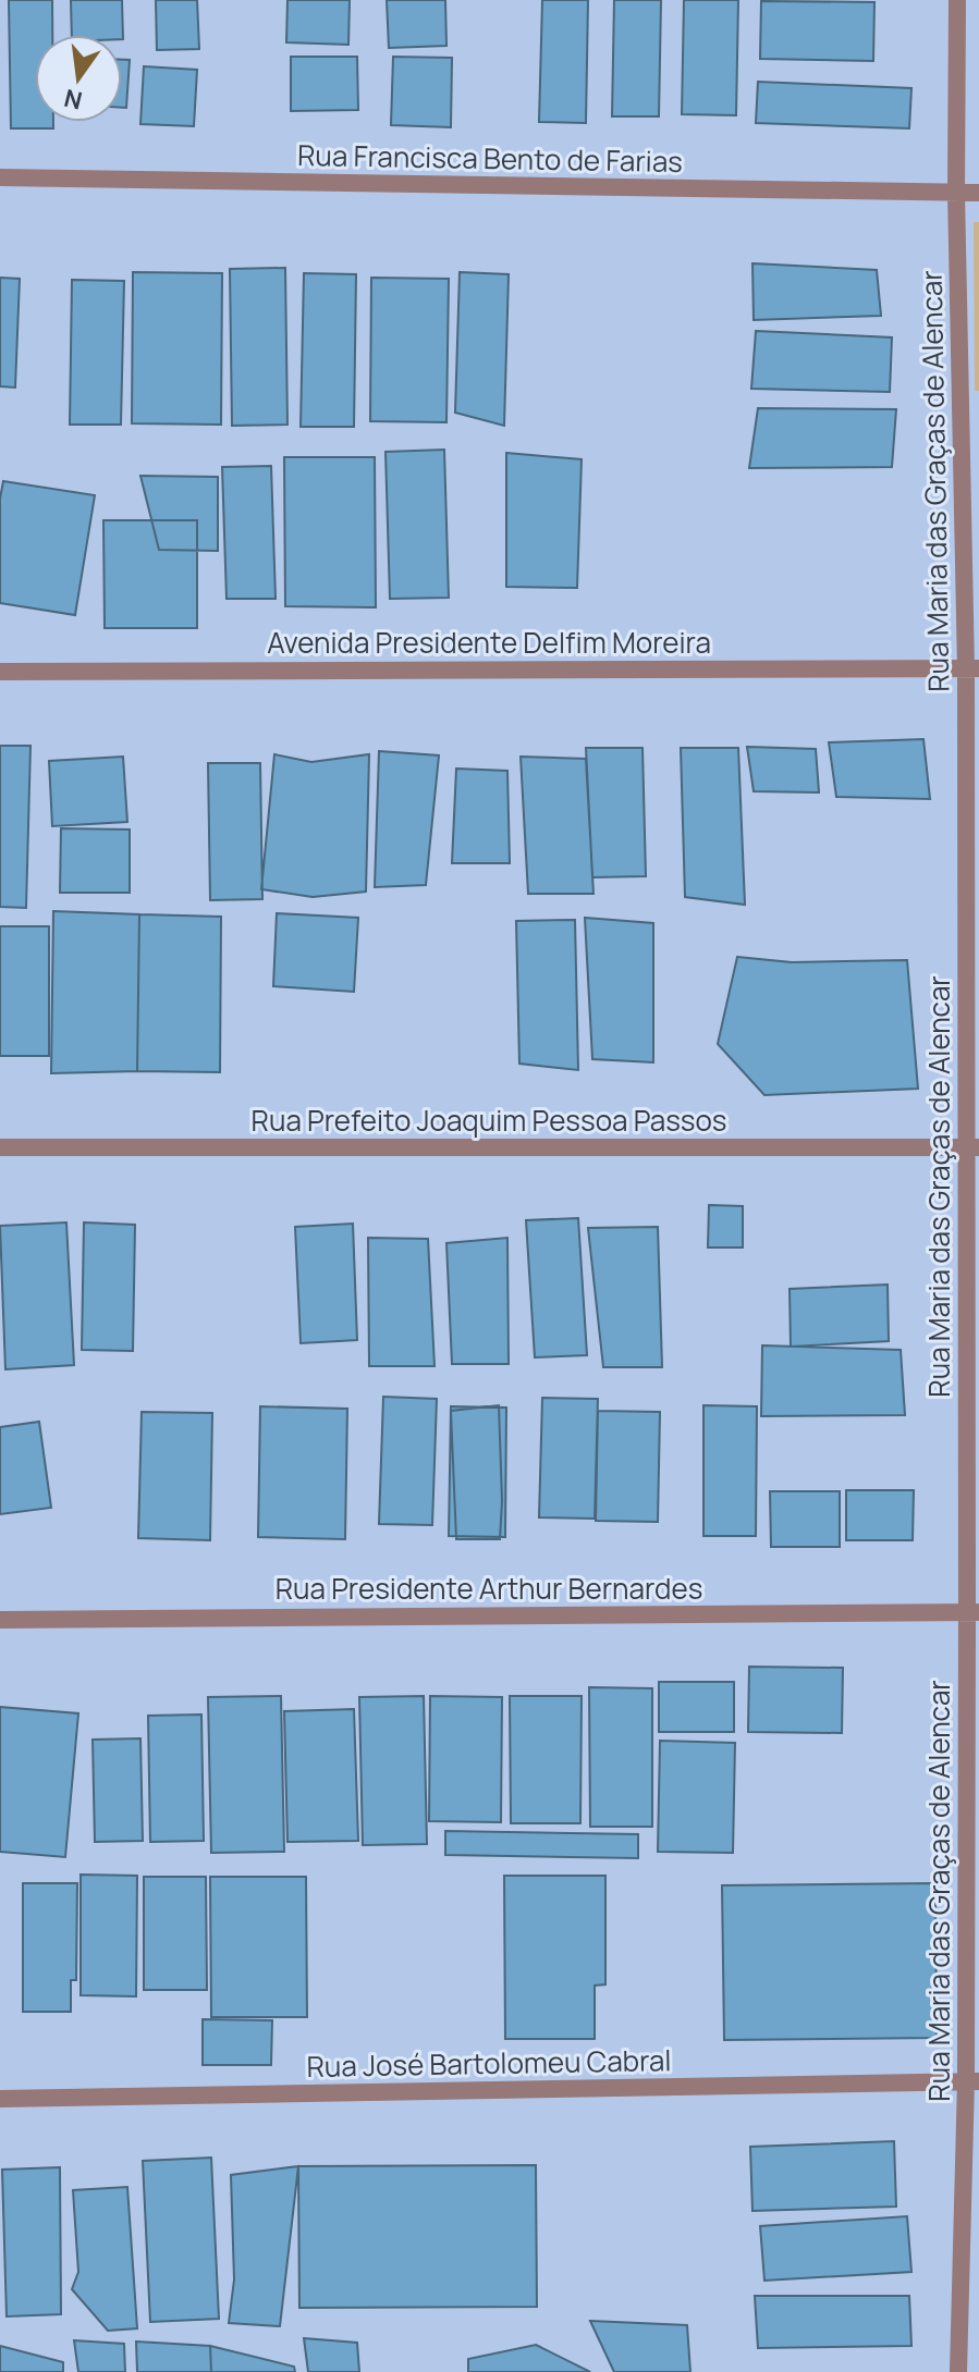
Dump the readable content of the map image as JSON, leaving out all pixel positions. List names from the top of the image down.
{
  "streets": {
    "street": [
      "Rua Francisca Bento de Farias",
      "Rua Maria das Graças de Alencar",
      "Avenida Presidente Delfim Moreira",
      "Rua Prefeito Joaquim Pessoa Passos",
      "Rua Presidente Arthur Bernardes",
      "Rua José Bartolomeu Cabral"
    ]
  },
  "crossings": [
    ["Rua Francisca Bento de Farias", "Rua Maria das Graças de Alencar"],
    ["Rua Maria das Graças de Alencar", "Avenida Presidente Delfim Moreira"],
    ["Rua Maria das Graças de Alencar", "Rua Prefeito Joaquim Pessoa Passos"],
    ["Rua Maria das Graças de Alencar", "Rua Presidente Arthur Bernardes"],
    ["Rua Maria das Graças de Alencar", "Rua José Bartolomeu Cabral"]
  ],
  "north": "bottom"
}
